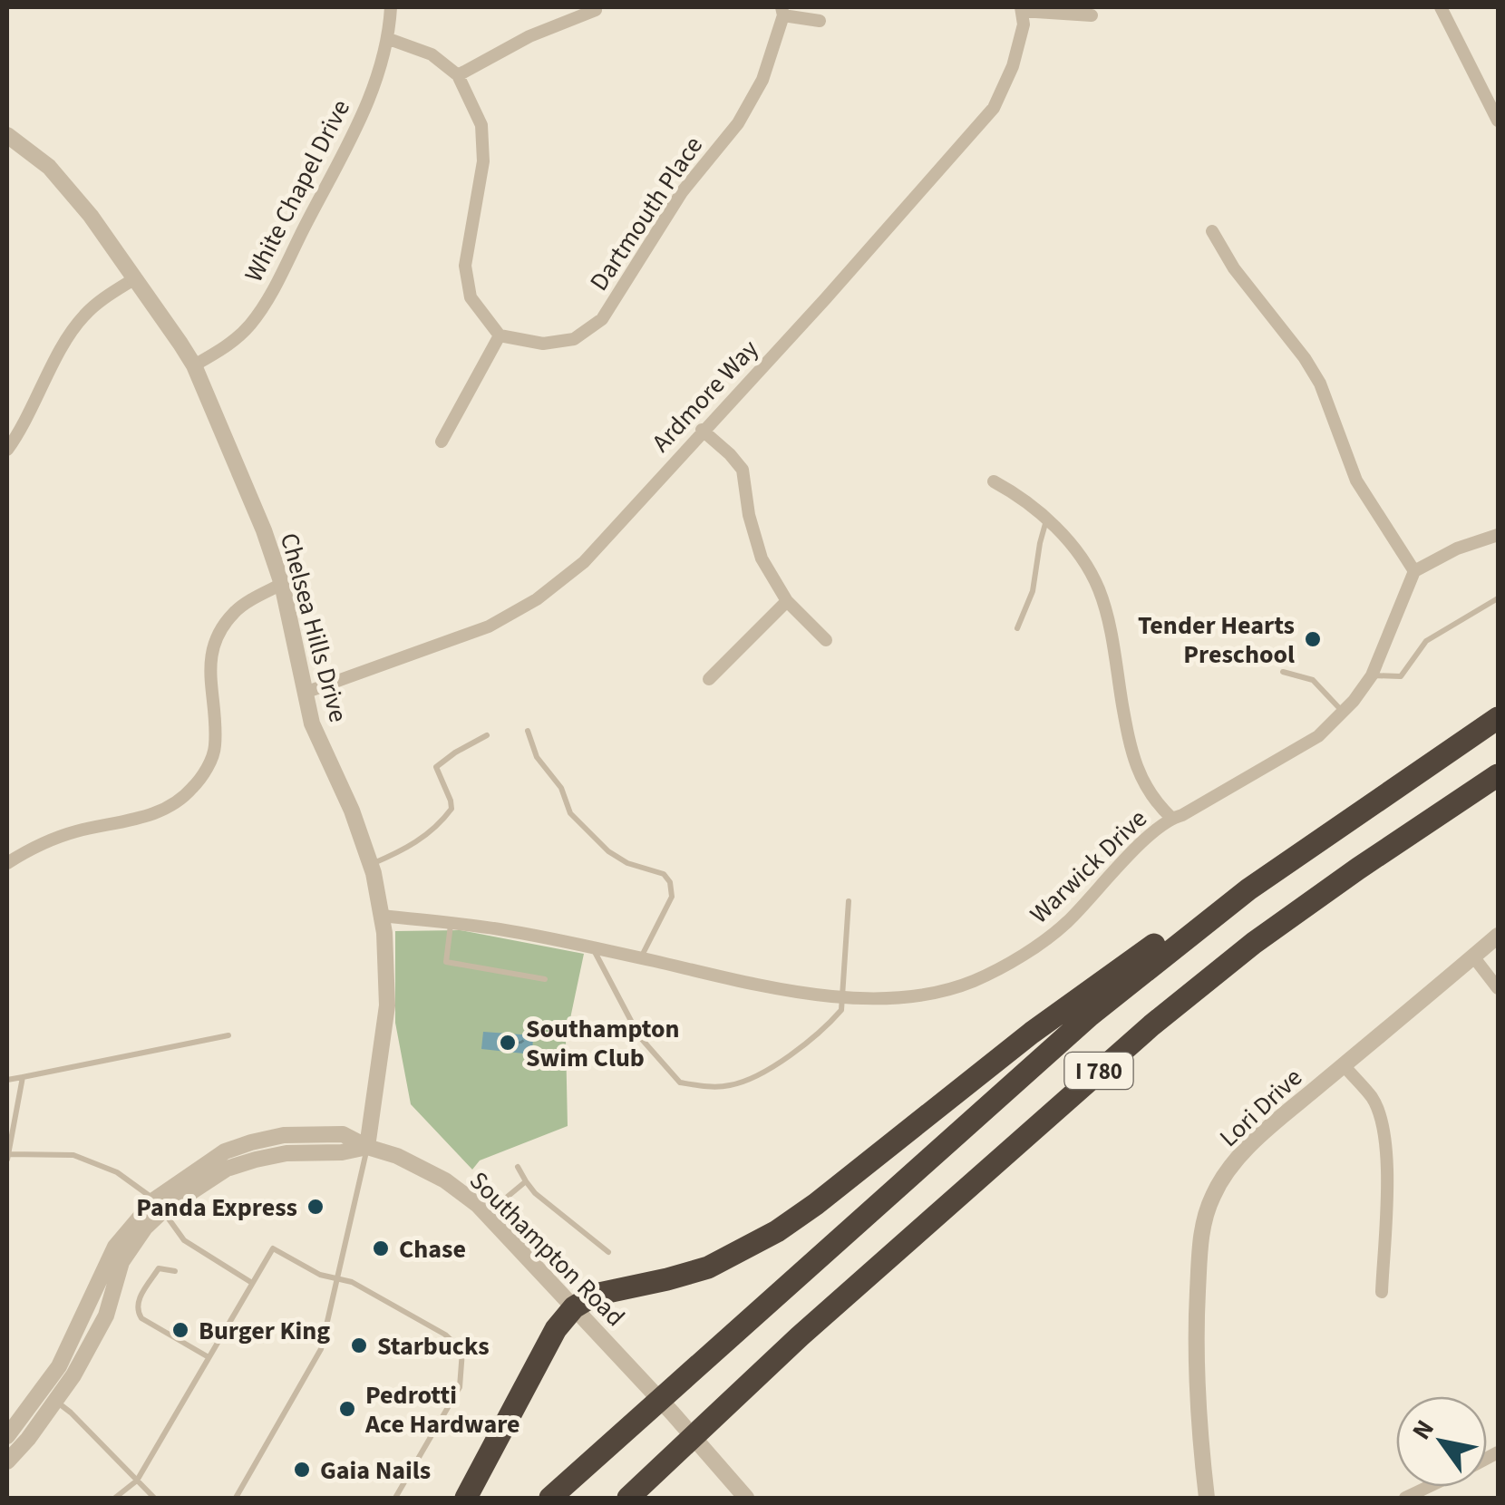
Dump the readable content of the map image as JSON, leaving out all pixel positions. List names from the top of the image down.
{
  "streets": {
    "highway": ["I 780"],
    "street": [
      "White Chapel Drive",
      "Dartmouth Place",
      "Ardmore Way",
      "Chelsea Hills Drive",
      "Warwick Drive",
      "Lori Drive",
      "Southampton Road"
    ]
  },
  "crossings": [
    ["White Chapel Drive", "Chelsea Hills Drive"],
    ["Ardmore Way", "Chelsea Hills Drive"],
    ["Chelsea Hills Drive", "Warwick Drive"],
    ["Chelsea Hills Drive", "Southampton Road"]
  ],
  "places": [
    "Tender Hearts Preschool",
    "Southampton Swim Club",
    "Panda Express",
    "Chase",
    "Burger King",
    "Starbucks",
    "Pedrotti Ace Hardware",
    "Gaia Nails"
  ],
  "north": "top left"
}
